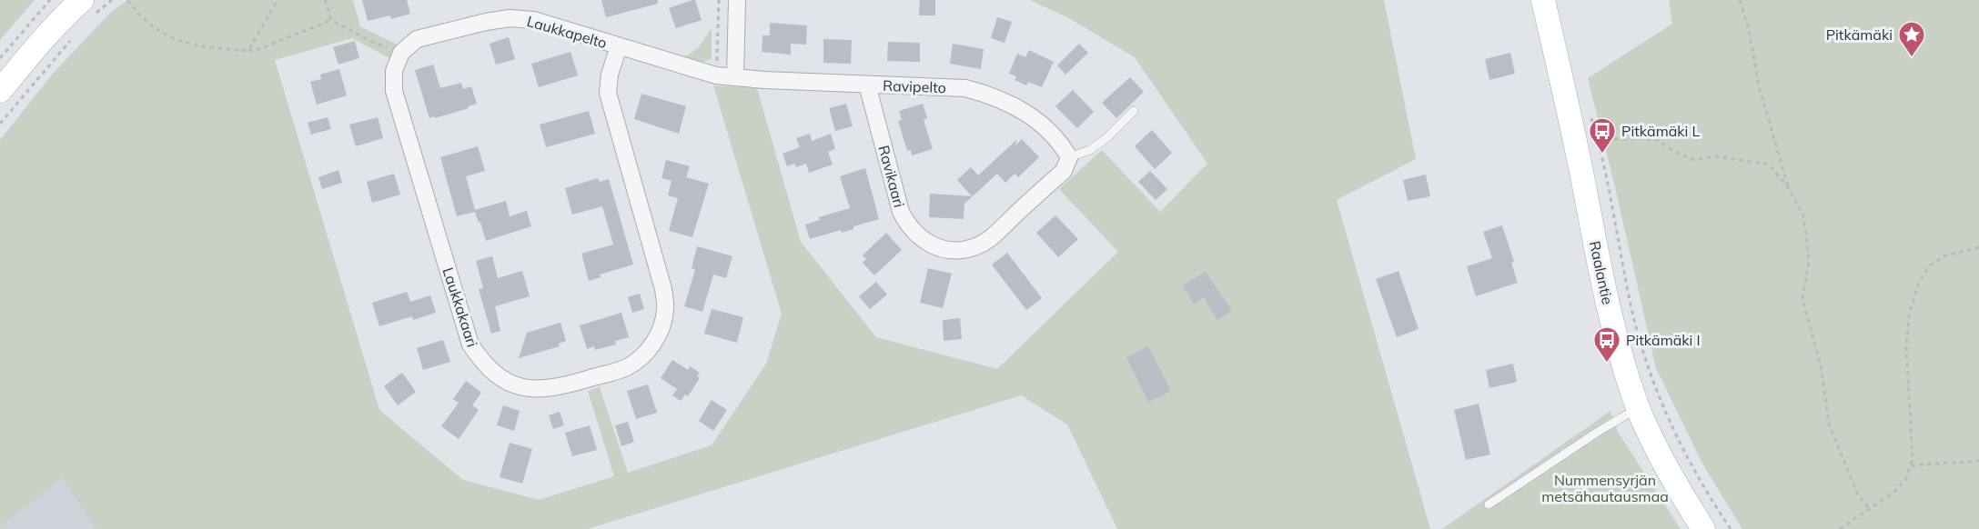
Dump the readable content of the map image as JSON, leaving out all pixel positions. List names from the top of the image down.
{
  "streets": {
    "street": [
      "Laukkapelto",
      "Ravipelto",
      "Ravikaari",
      "Raalantie",
      "Laukkakaari"
    ]
  },
  "crossings": [
    ["Laukkapelto", "Ravipelto"],
    ["Laukkapelto", "Laukkakaari"],
    ["Ravipelto", "Ravikaari"]
  ],
  "parks": ["Nummensyrjän metsähautausmaa"],
  "places": {
    "place": ["Pitkämäki"],
    "bus stop": ["Pitkämäki L", "Pitkämäki I"]
  }
}
